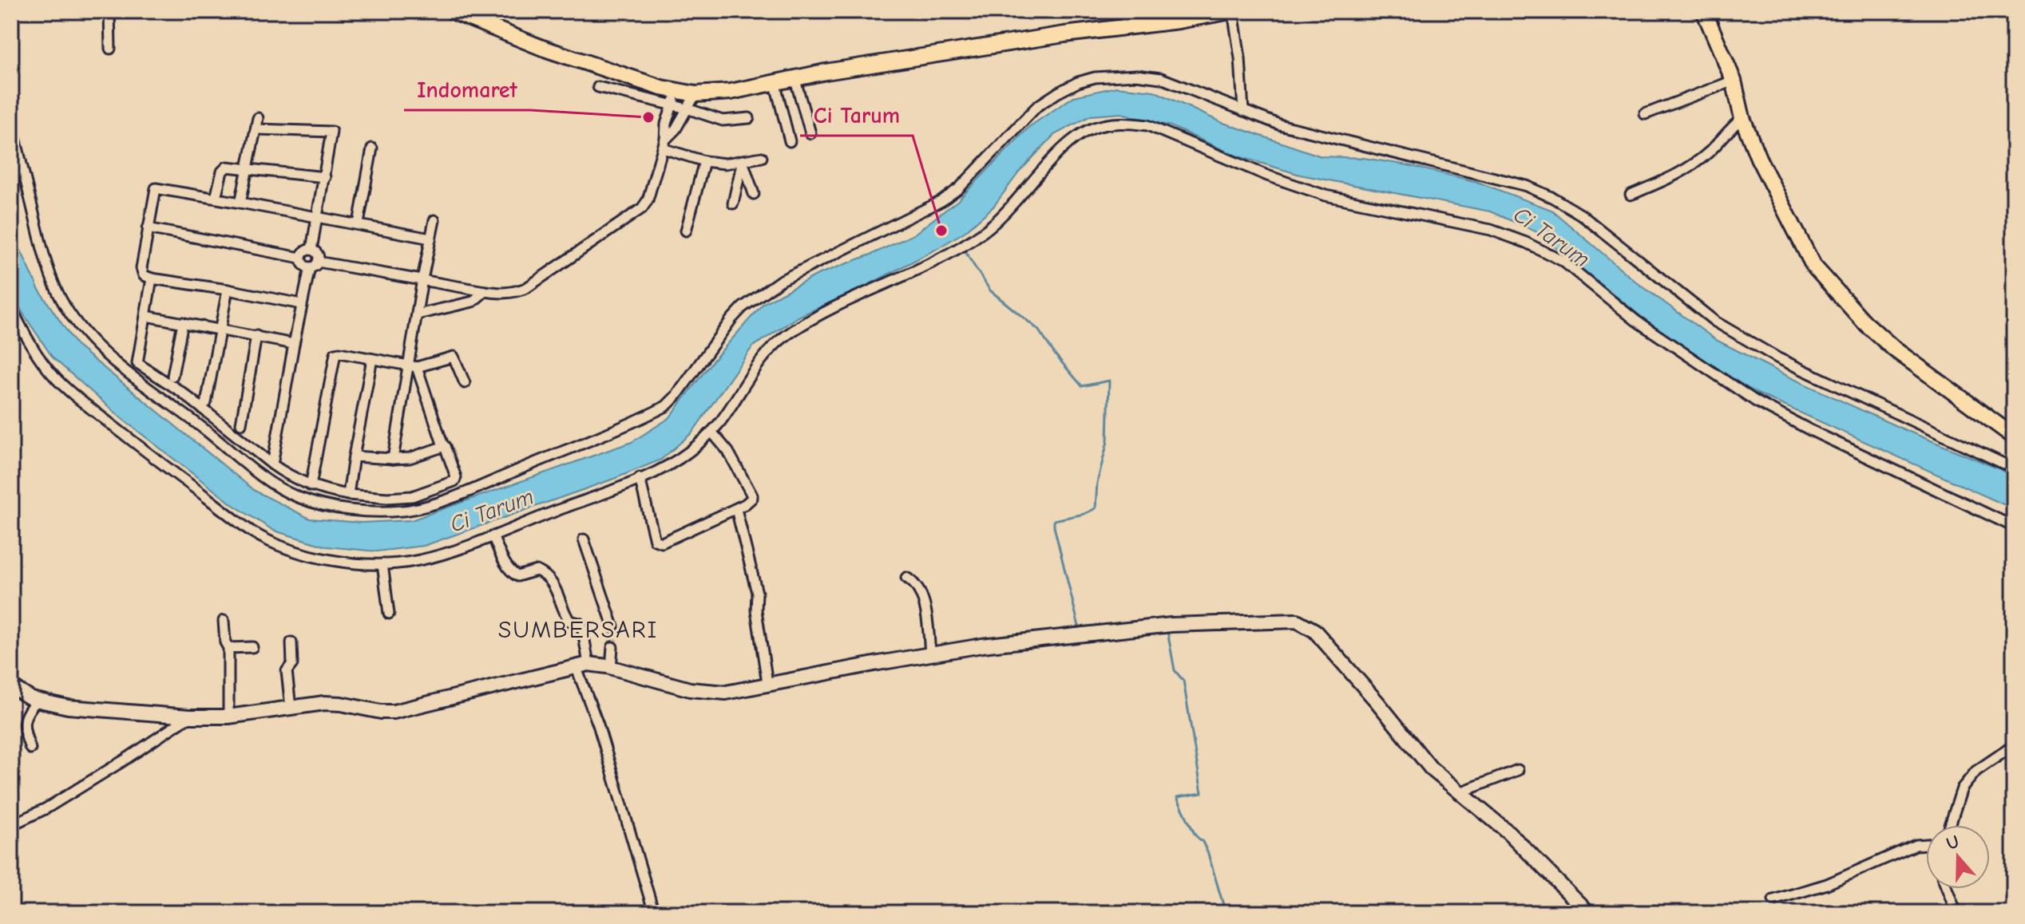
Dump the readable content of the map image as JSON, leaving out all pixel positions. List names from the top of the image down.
{
  "districts": ["SUMBERSARI"],
  "water": ["Ci Tarum"],
  "places": ["Indomaret", "Ci Tarum"],
  "north": "top"
}
